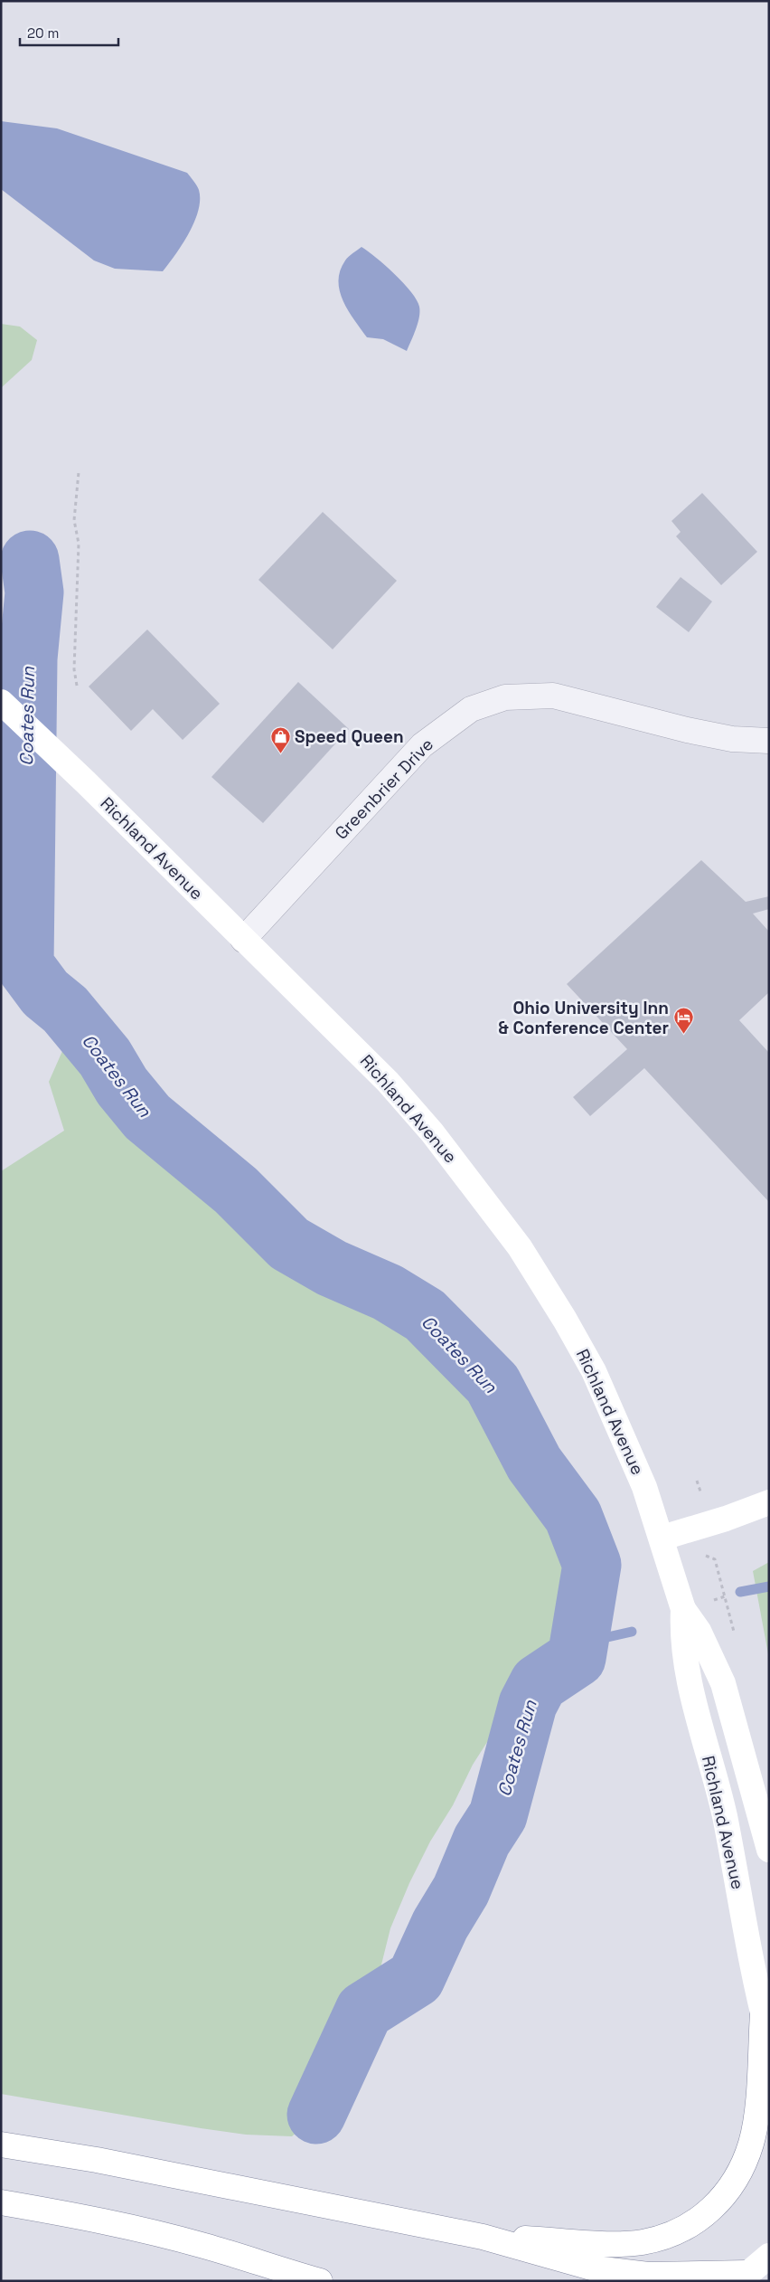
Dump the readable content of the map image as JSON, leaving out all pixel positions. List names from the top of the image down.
{
  "streets": {
    "main road": ["Richland Avenue"],
    "street": ["Greenbrier Drive"]
  },
  "crossings": [
    ["Greenbrier Drive", "Richland Avenue"]
  ],
  "water": ["Coates Run"],
  "places": {
    "shop": ["Speed Queen"],
    "hotel": ["Ohio University Inn & Conference Center"]
  },
  "scale_bar": "20 m"
}
